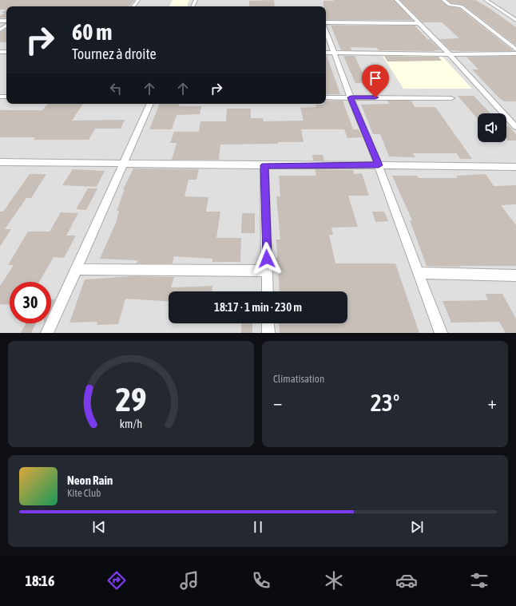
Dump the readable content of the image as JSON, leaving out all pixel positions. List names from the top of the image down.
{
  "page": {
    "turn": ["60 m", "Tournez à droite"],
    "limit": "30",
    "trip": "18:17 · 1 min · 230 m",
    "tile": "Climatisation",
    "heat": ["−", "23°", "+"],
    "song": ["Neon Rain", "Kite Club"],
    "tabs": "18:16",
    "gauge": ["29", "km/h"]
  }
}
